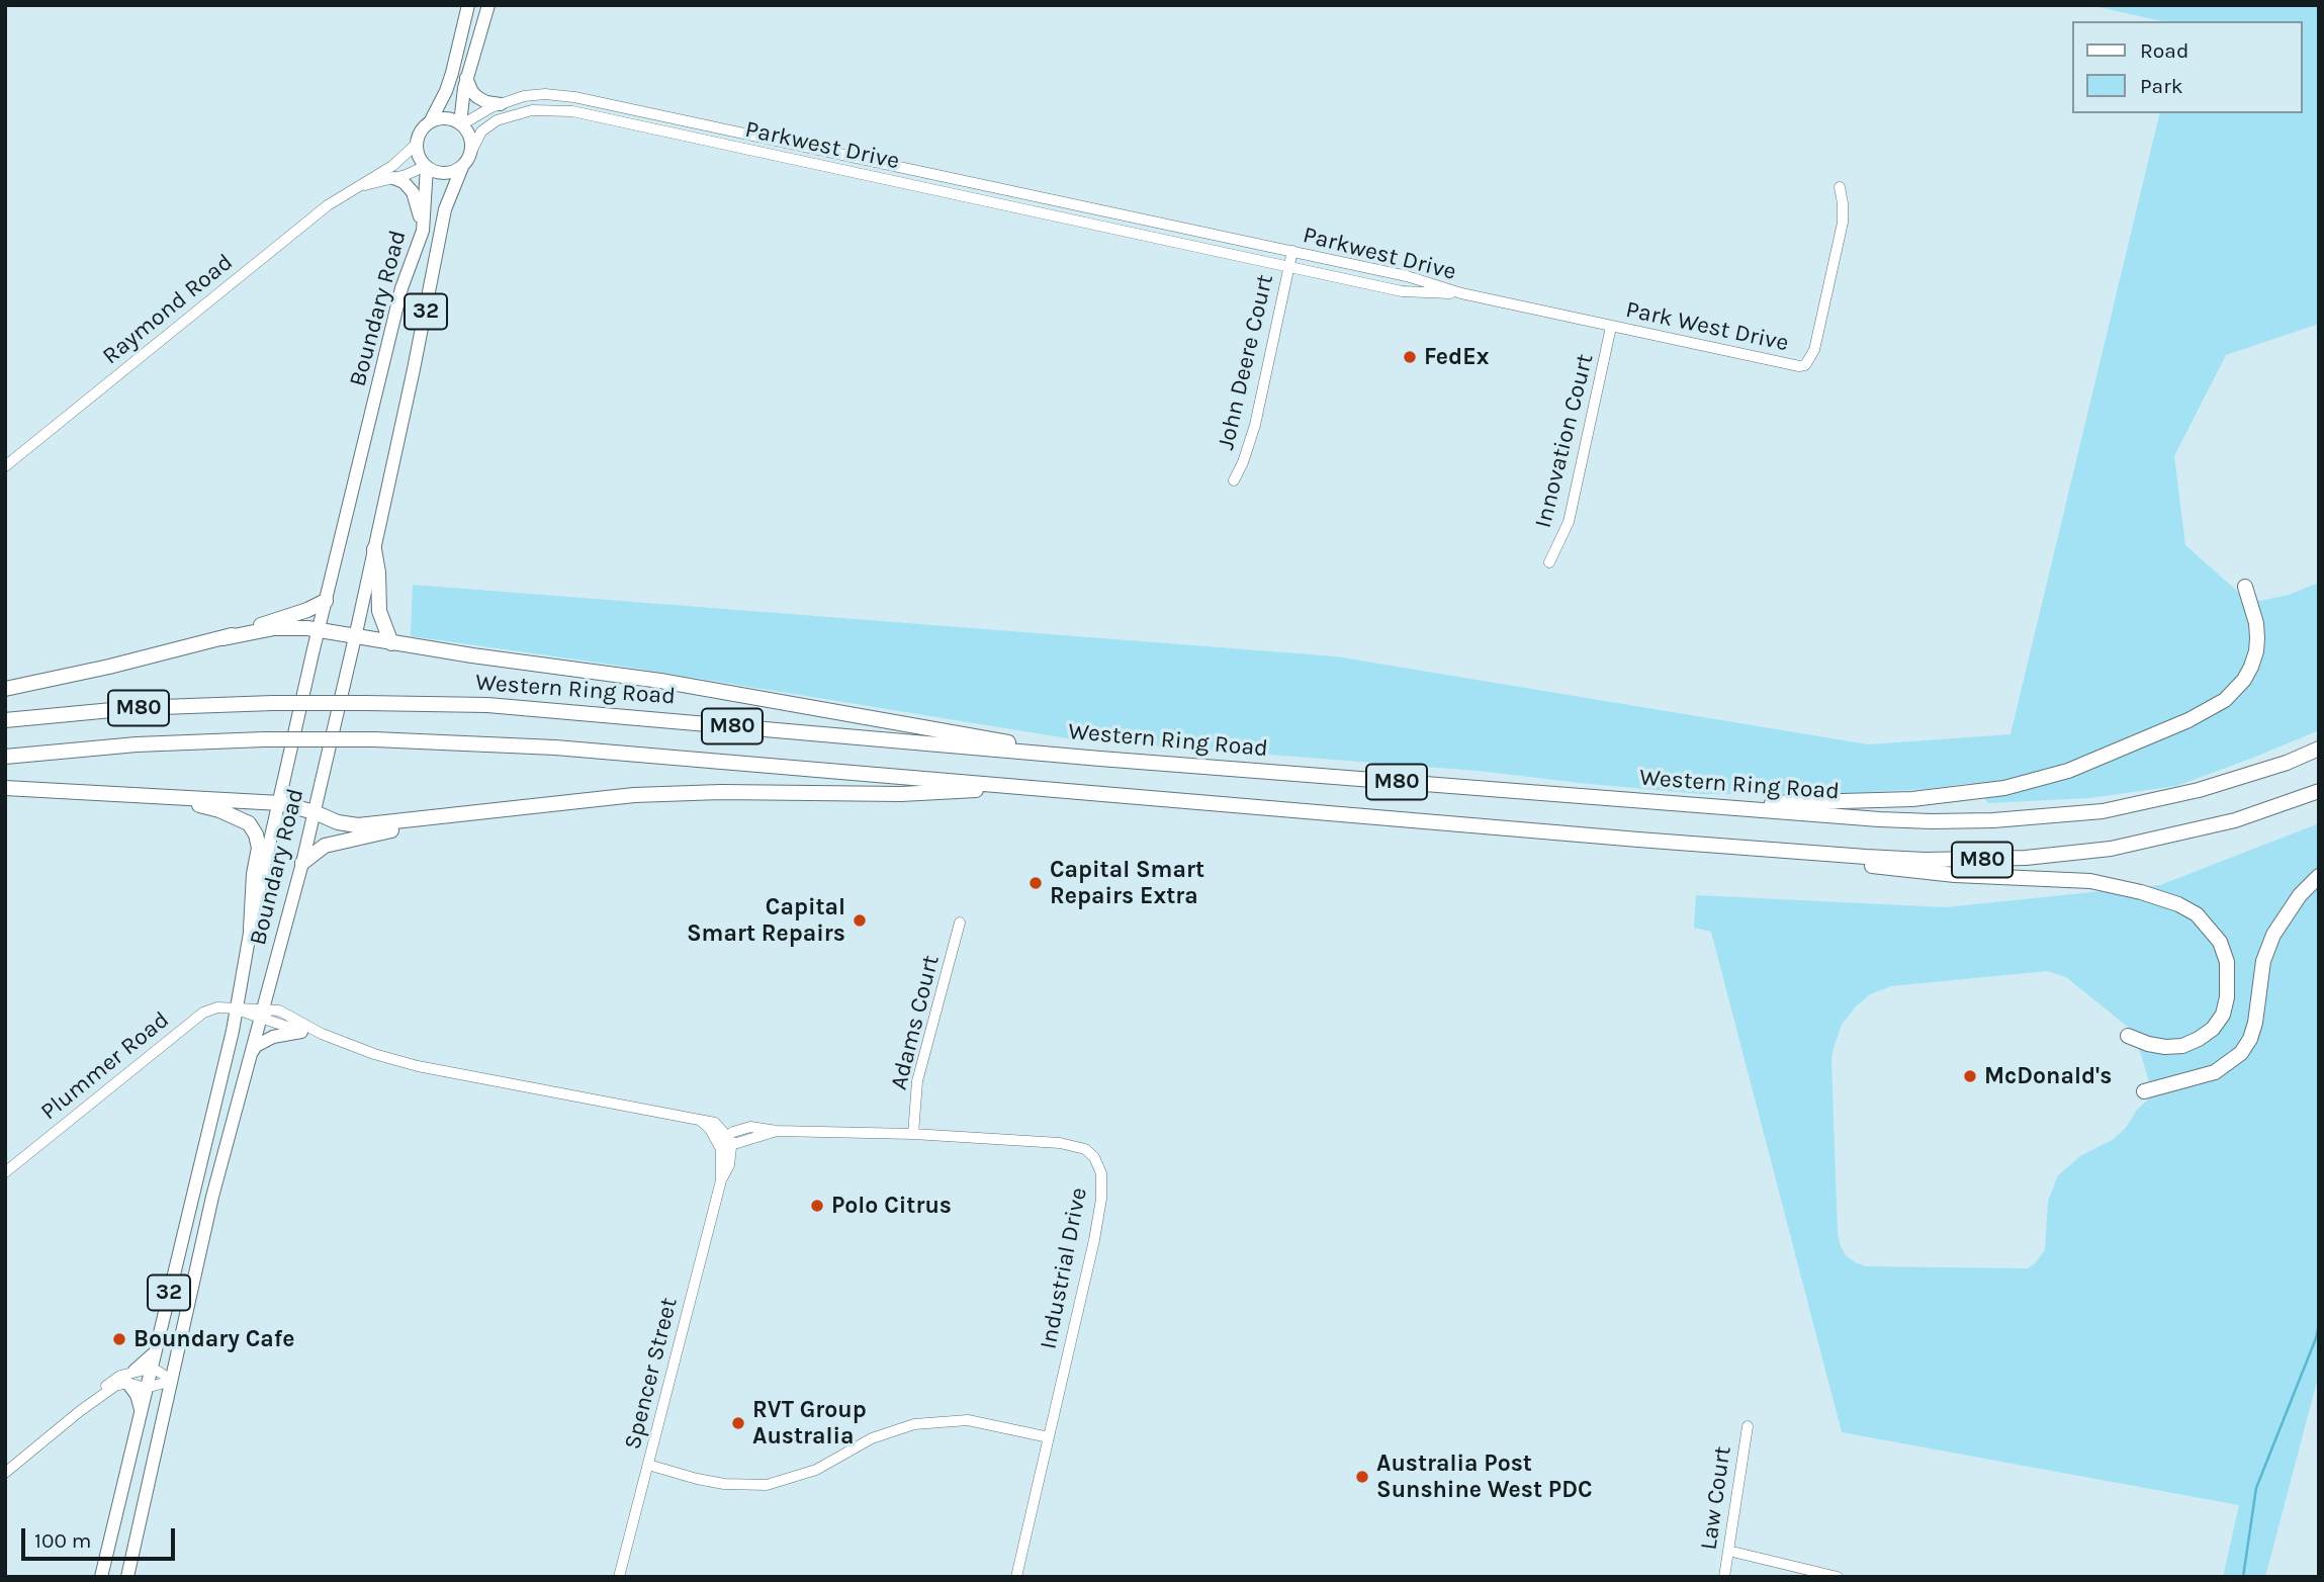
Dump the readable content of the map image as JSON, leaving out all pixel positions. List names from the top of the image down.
{
  "streets": {
    "highway": ["Western Ring Road", "M80"],
    "main road": ["Boundary Road", "32"],
    "street": [
      "Parkwest Drive",
      "Raymond Road",
      "Park West Drive",
      "John Deere Court",
      "Innovation Court",
      "Adams Court",
      "Plummer Road",
      "Industrial Drive",
      "Spencer Street",
      "Law Court"
    ]
  },
  "crossings": [
    ["Parkwest Drive", "Boundary Road"],
    ["Parkwest Drive", "Raymond Road"],
    ["Parkwest Drive", "32"],
    ["Parkwest Drive", "Park West Drive"],
    ["Parkwest Drive", "John Deere Court"],
    ["Boundary Road", "Raymond Road"],
    ["Boundary Road", "32"],
    ["Boundary Road", "Plummer Road"],
    ["Raymond Road", "32"],
    ["Park West Drive", "Innovation Court"],
    ["Adams Court", "Industrial Drive"],
    ["Industrial Drive", "Spencer Street"]
  ],
  "places": [
    "FedEx",
    "Capital Smart Repairs Extra",
    "Capital Smart Repairs",
    "McDonald's",
    "Polo Citrus",
    "Boundary Cafe",
    "RVT Group Australia",
    "Australia Post Sunshine West PDC"
  ],
  "legend": ["Road", "Park"],
  "scale_bar": "100 m"
}
